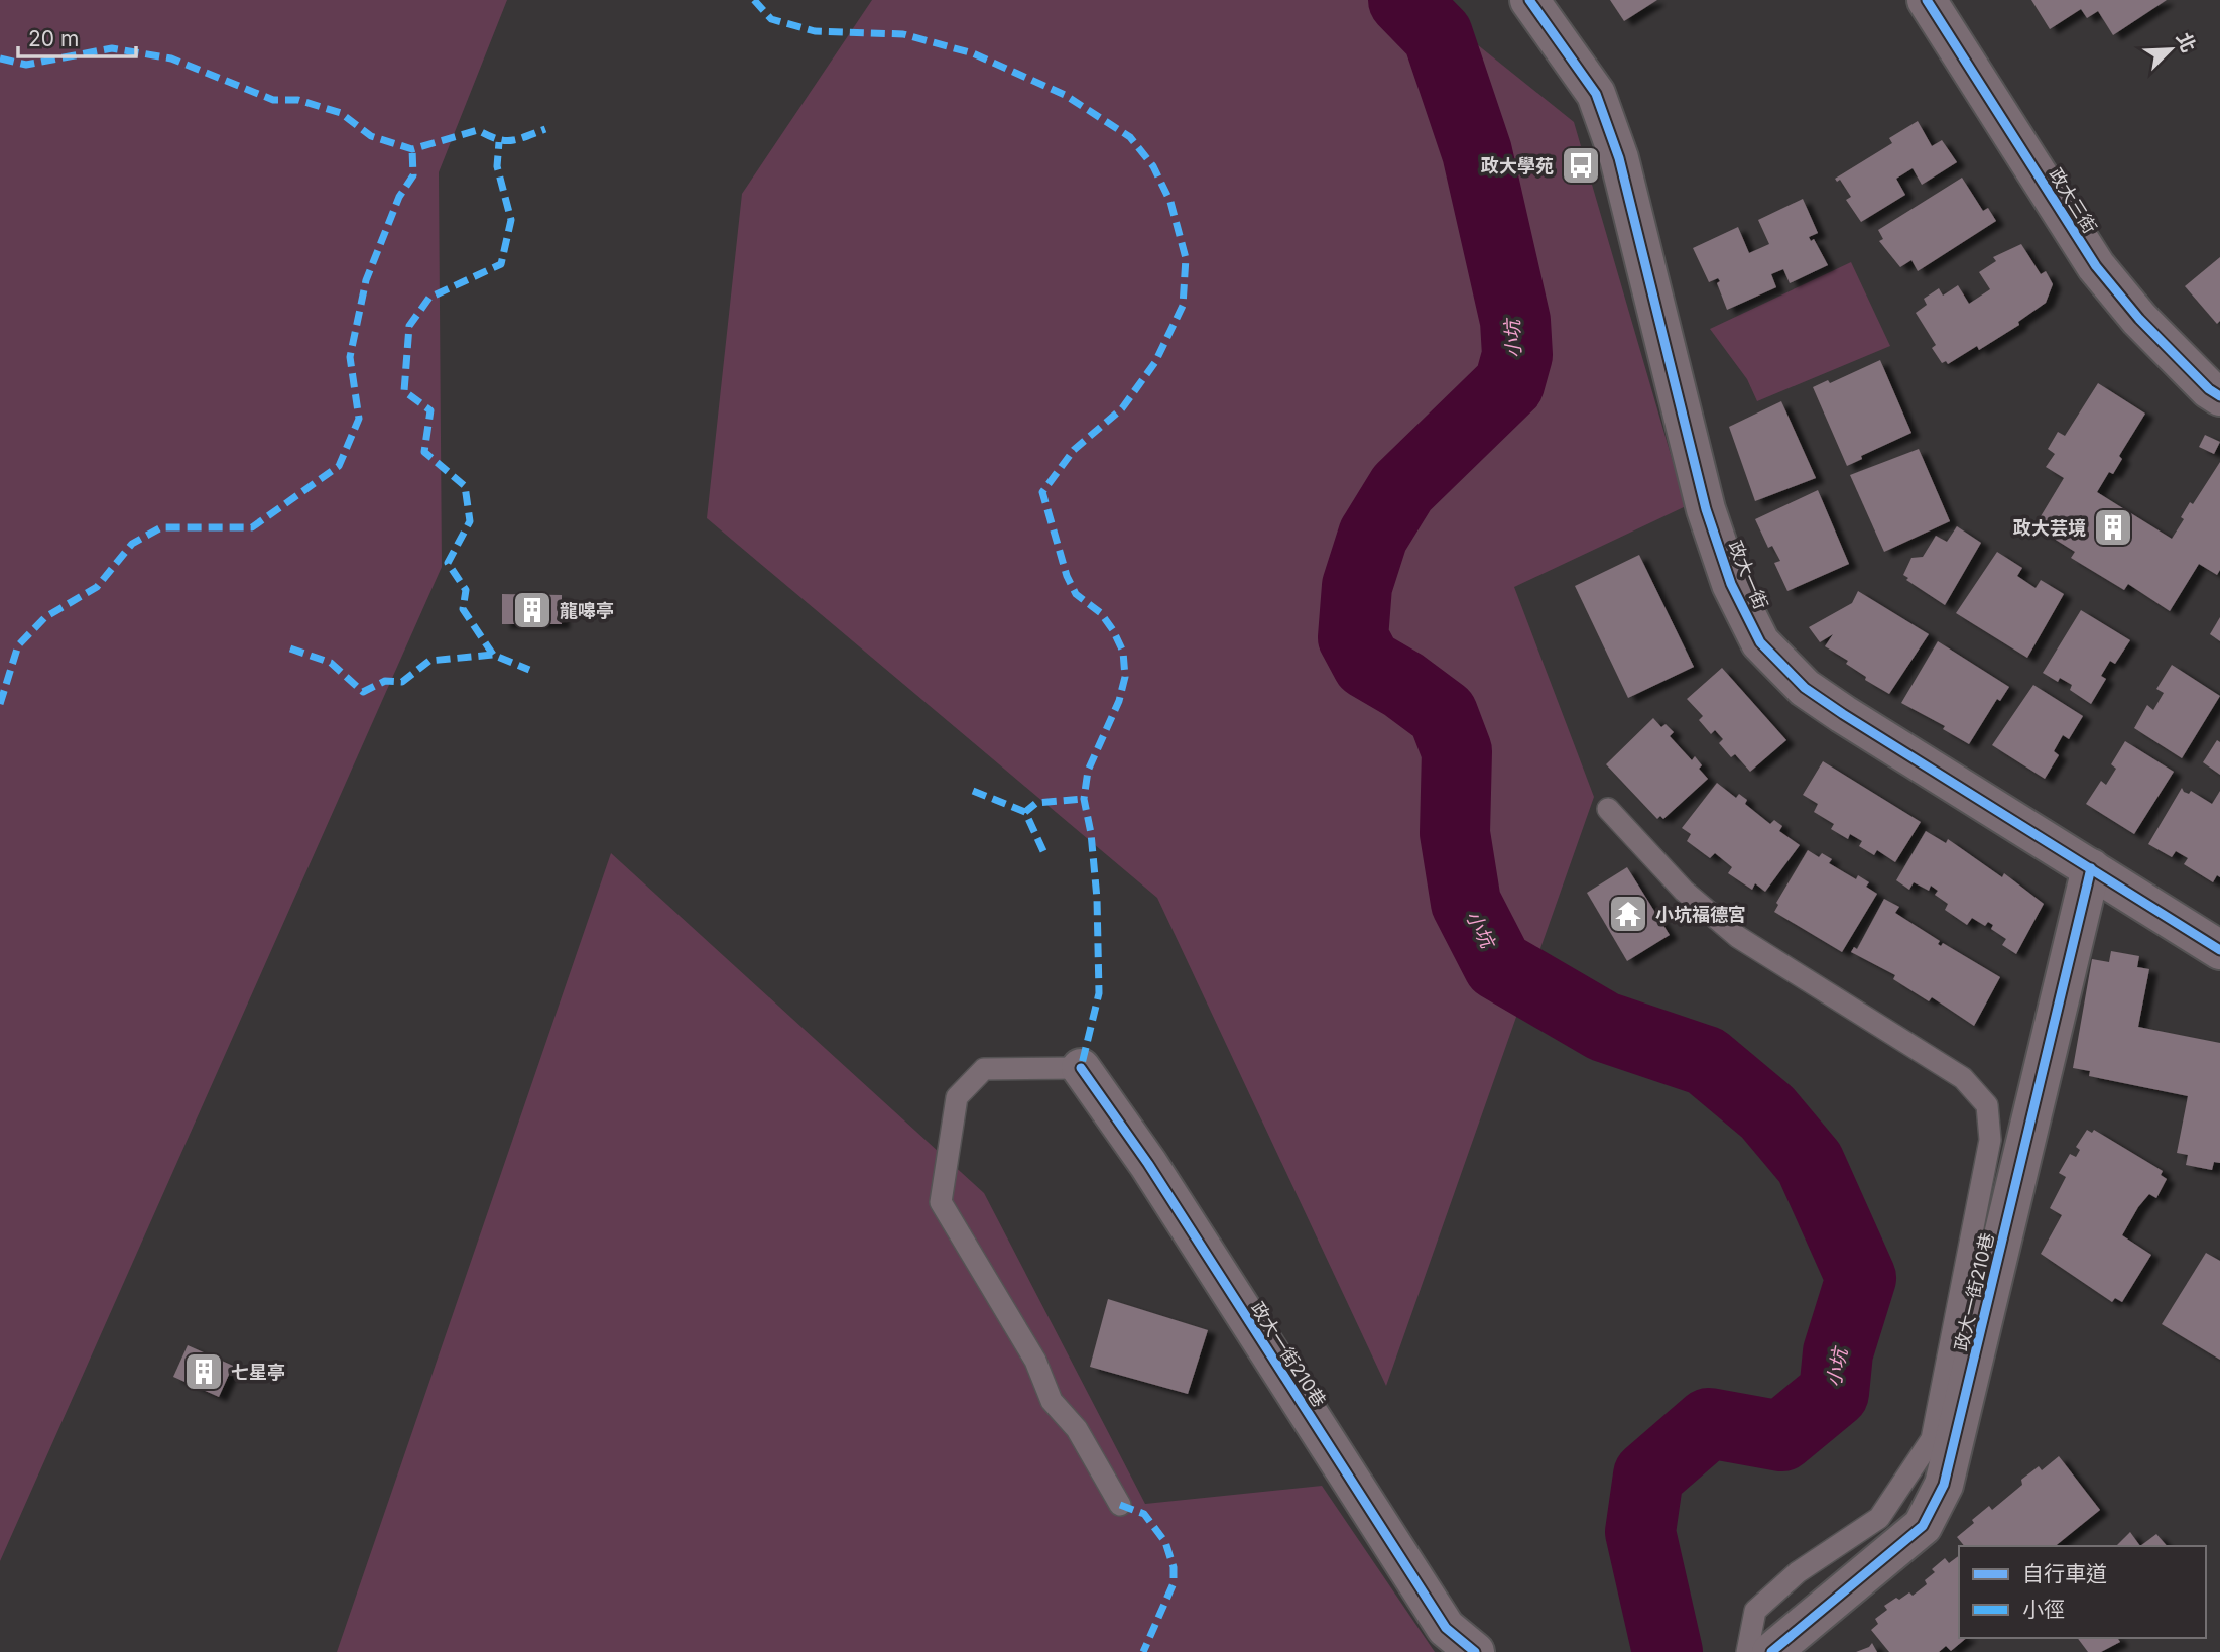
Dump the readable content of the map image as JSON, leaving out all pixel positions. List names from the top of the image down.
{
  "streets": {
    "street": ["政大三街", "政大一街", "政大一街210巷"]
  },
  "crossings": [
    ["政大一街", "政大一街210巷"]
  ],
  "water": ["小坑"],
  "places": {
    "bus stop": ["政大學苑"],
    "building": ["政大芸境", "龍嗥亭", "七星亭"],
    "temple": ["小坑福德宮"]
  },
  "legend": ["自行車道", "小徑"],
  "scale_bar": "20 m",
  "north": "top right"
}
